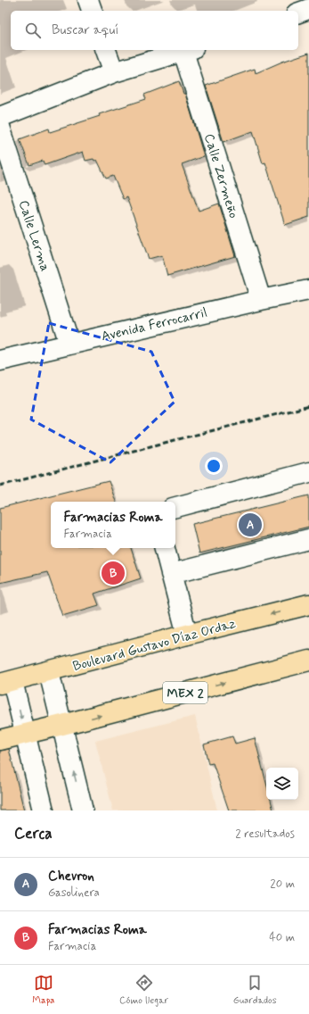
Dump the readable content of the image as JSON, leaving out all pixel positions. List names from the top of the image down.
{
  "streets": {
    "main road": ["Boulevard Gustavo Díaz Ordaz", "MEX 2"],
    "street": ["Calle Zermeño", "Calle Lerma", "Avenida Ferrocarril"]
  },
  "crossings": [
    ["Calle Zermeño", "Avenida Ferrocarril"],
    ["Calle Lerma", "Avenida Ferrocarril"]
  ],
  "page": {
    "search": "Buscar aquí",
    "popup": ["Farmacias Roma", "Farmacia"],
    "pins": ["A", "B"],
    "heading": ["Cerca", "2 resultados"],
    "list": [
      {
        "mark": "A",
        "name": "Chevron",
        "note": "Gasolinera",
        "value": "20 m"
      },
      {
        "mark": "B",
        "name": "Farmacias Roma",
        "note": "Farmacia",
        "value": "40 m"
      }
    ],
    "nav": ["Mapa", "Cómo llegar", "Guardados"]
  }
}
